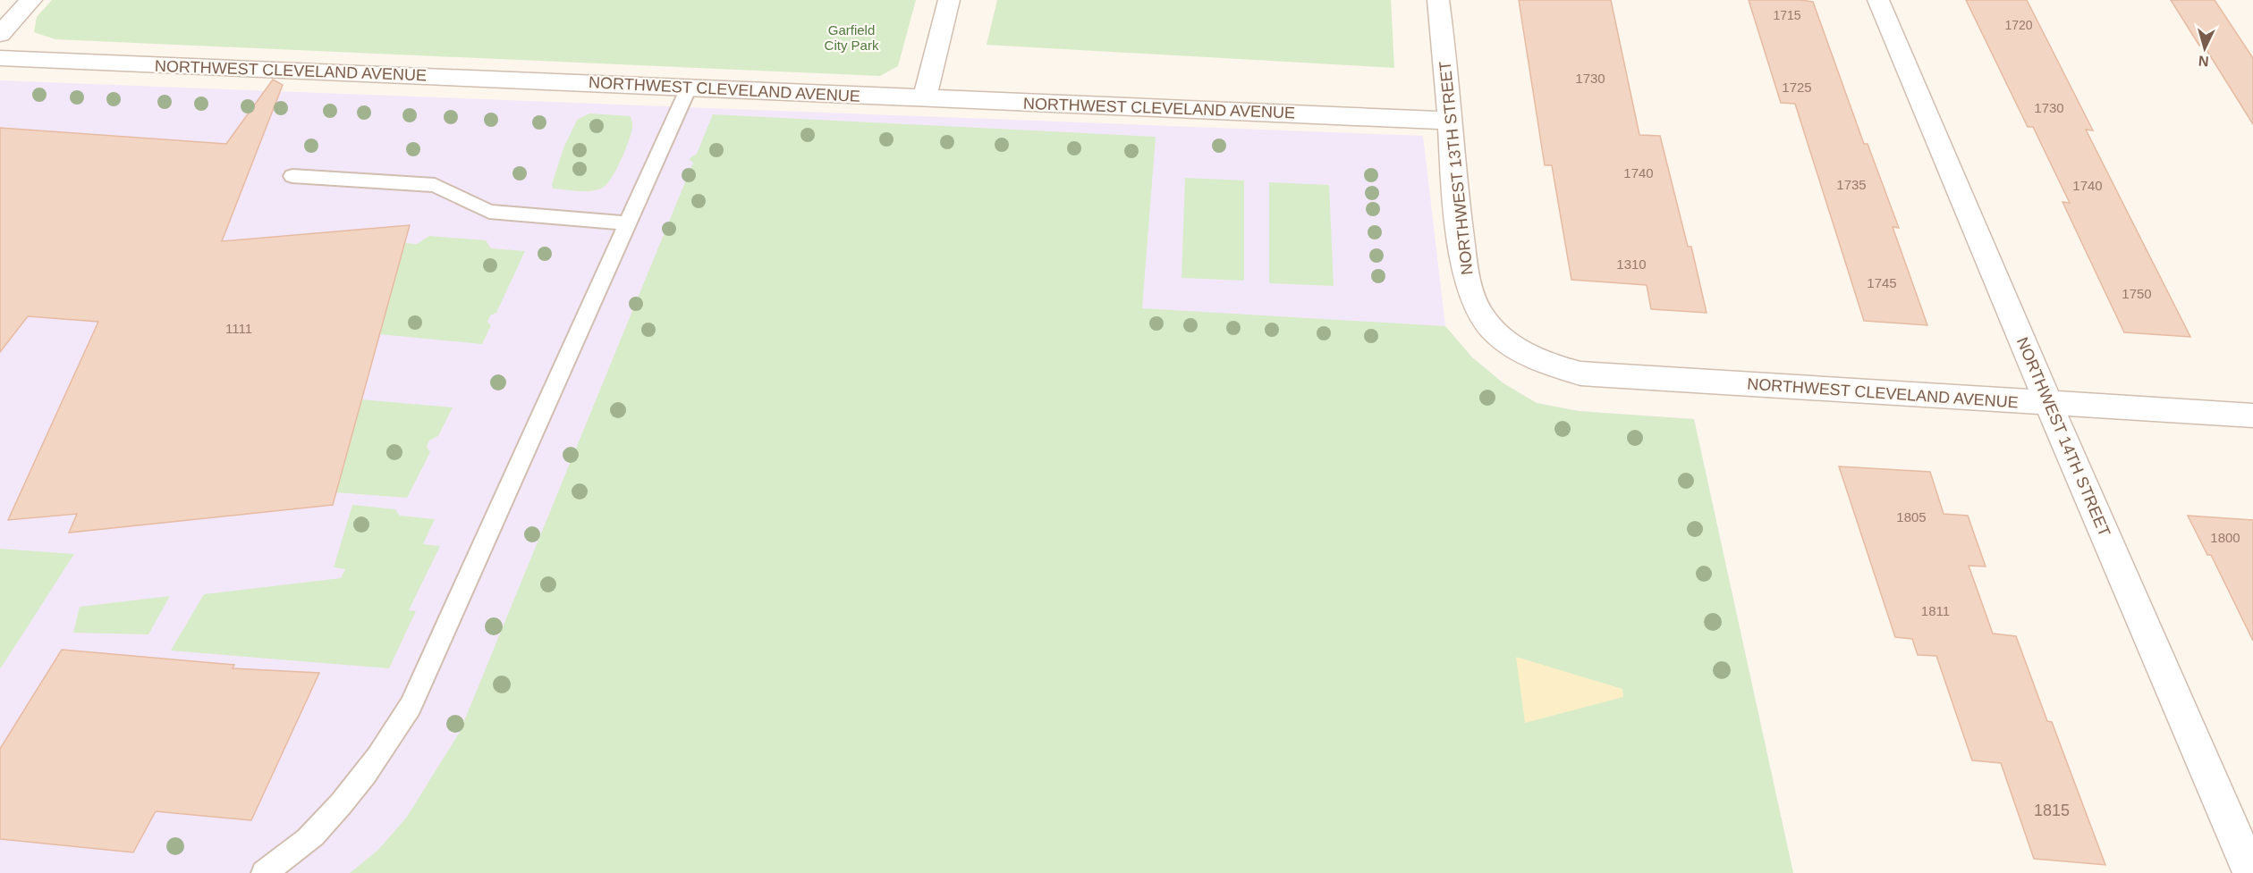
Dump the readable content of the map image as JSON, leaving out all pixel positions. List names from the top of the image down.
{
  "streets": {
    "street": ["NORTHWEST CLEVELAND AVENUE", "NORTHWEST 13TH STREET", "NORTHWEST 14TH STREET"]
  },
  "crossings": [
    ["NORTHWEST CLEVELAND AVENUE", "NORTHWEST 13TH STREET"],
    ["NORTHWEST CLEVELAND AVENUE", "NORTHWEST 14TH STREET"]
  ],
  "parks": ["Garfield City Park"],
  "house_numbers": [
    "1715",
    "1720",
    "1730",
    "1725",
    "1730",
    "1740",
    "1735",
    "1740",
    "1310",
    "1745",
    "1750",
    "1111",
    "1805",
    "1800",
    "1811",
    "1815"
  ],
  "north": "bottom"
}
